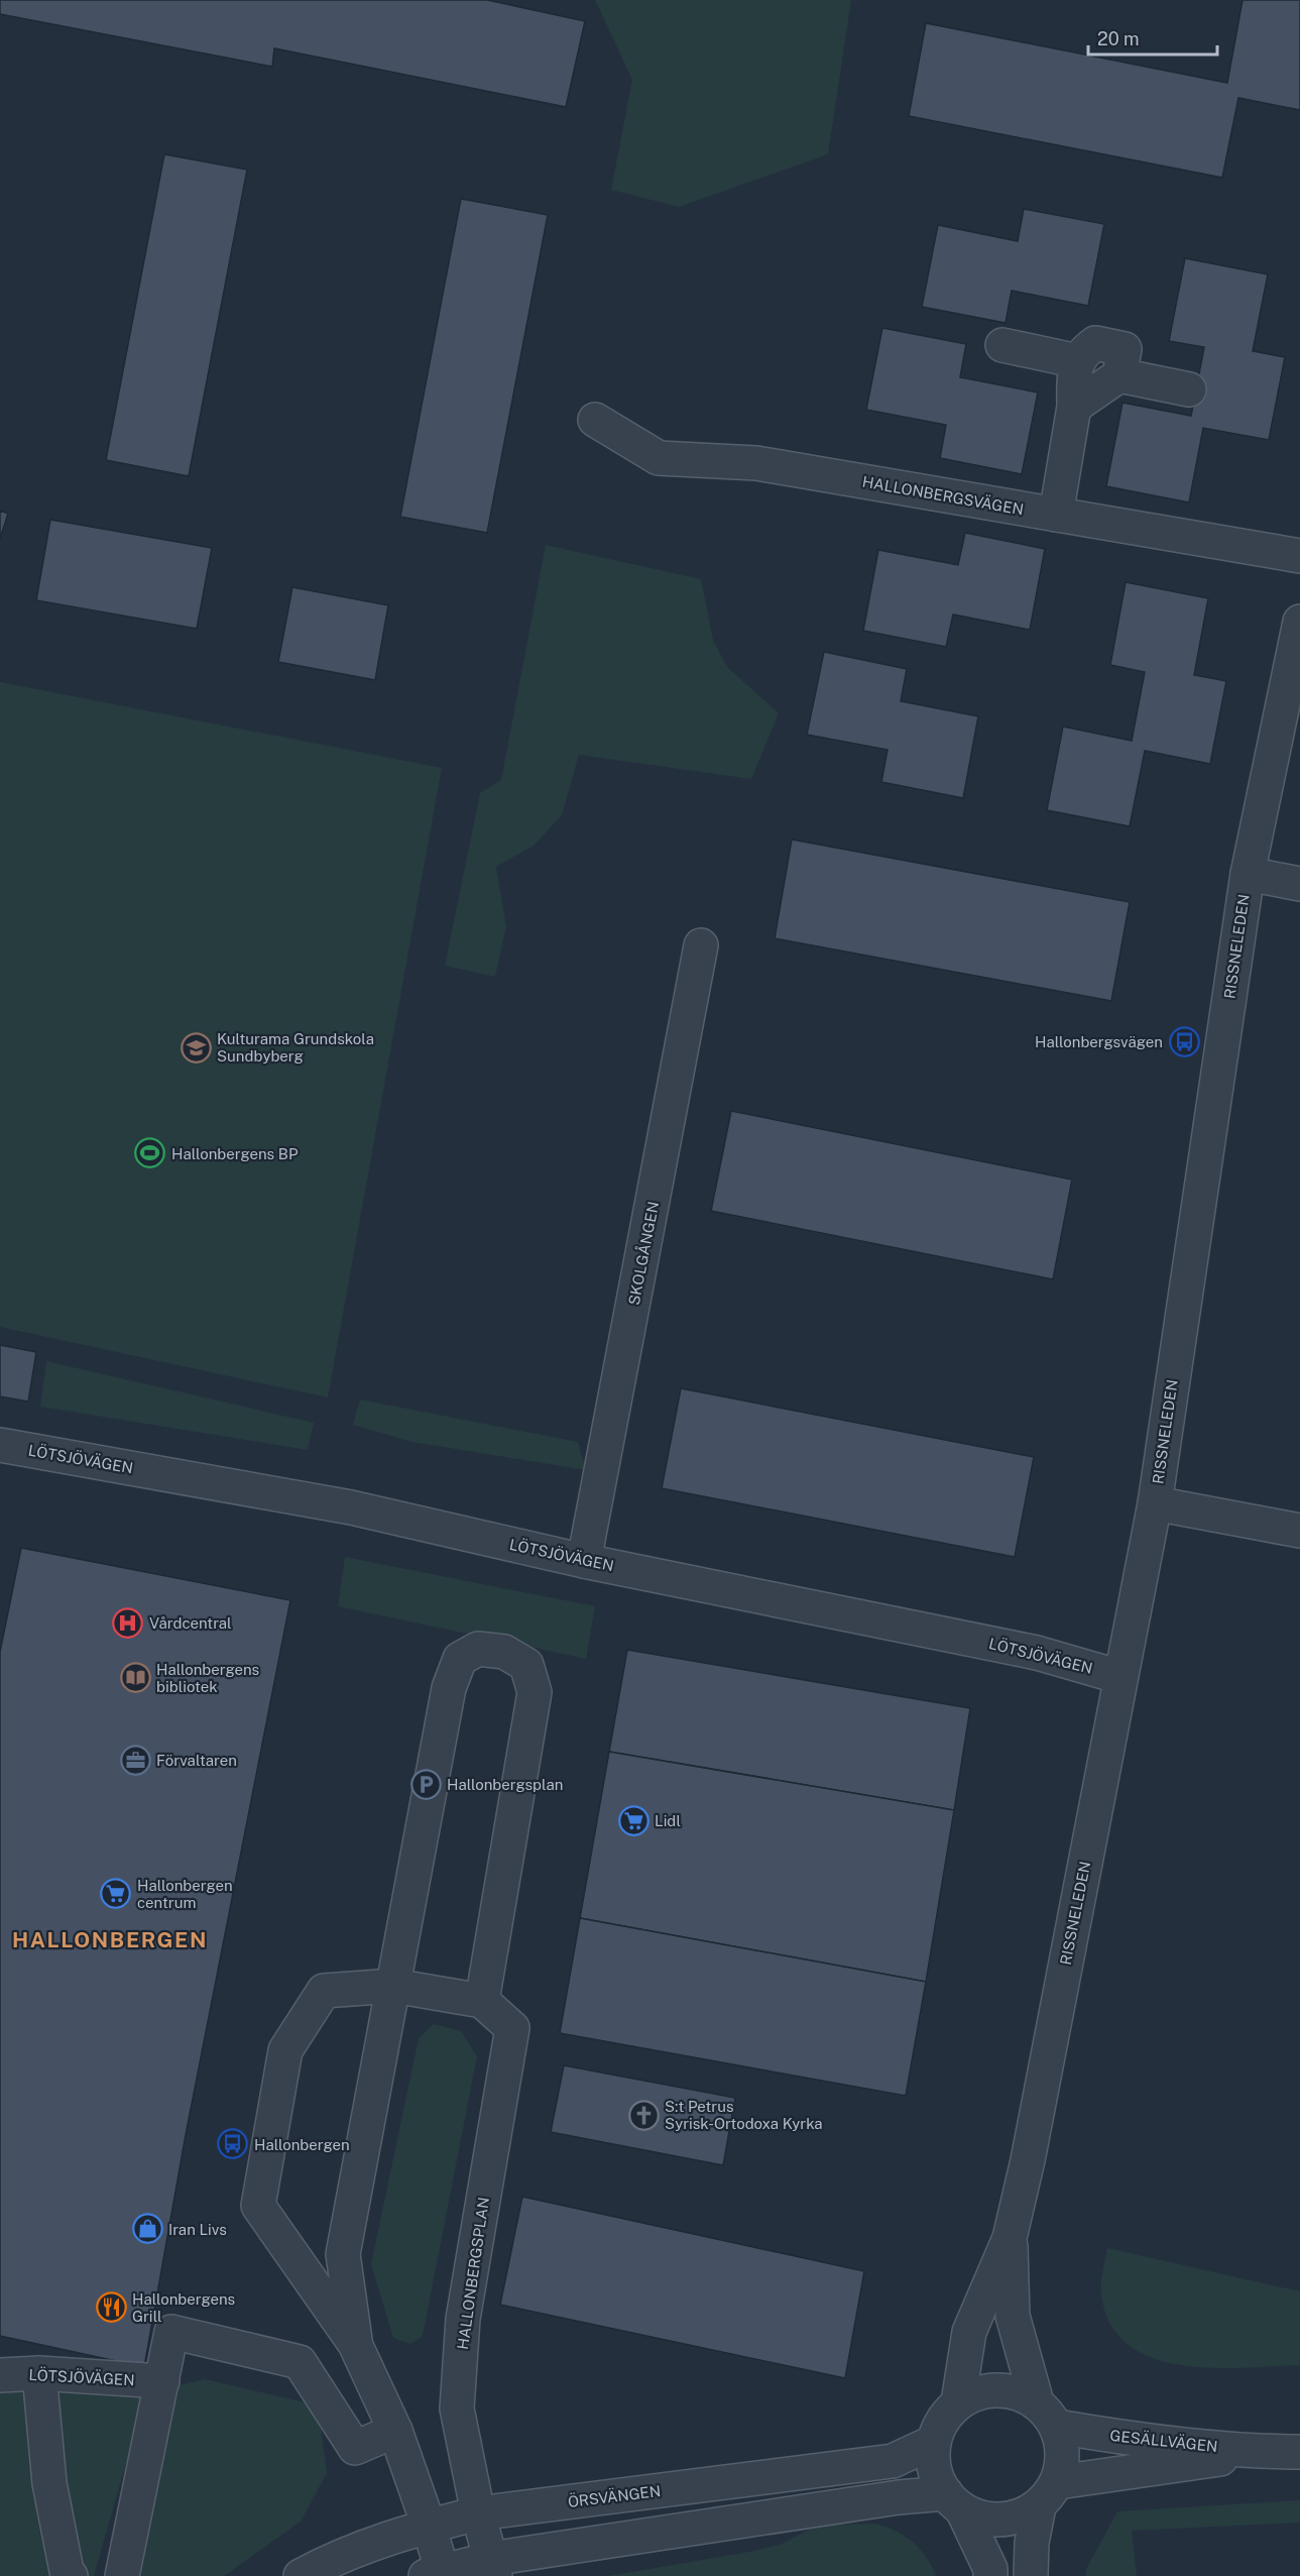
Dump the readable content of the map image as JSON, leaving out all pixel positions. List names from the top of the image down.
{
  "streets": {
    "street": [
      "HALLONBERGSVÄGEN",
      "RISSNELEDEN",
      "SKOLGÅNGEN",
      "LÖTSJÖVÄGEN",
      "HALLONBERGSPLAN",
      "GESÄLLVÄGEN",
      "ÖRSVÄNGEN"
    ]
  },
  "crossings": [
    ["RISSNELEDEN", "LÖTSJÖVÄGEN"],
    ["RISSNELEDEN", "GESÄLLVÄGEN"],
    ["RISSNELEDEN", "ÖRSVÄNGEN"],
    ["SKOLGÅNGEN", "LÖTSJÖVÄGEN"],
    ["HALLONBERGSPLAN", "ÖRSVÄNGEN"],
    ["GESÄLLVÄGEN", "ÖRSVÄNGEN"]
  ],
  "districts": ["HALLONBERGEN"],
  "places": {
    "bus stop": ["Hallonbergsvägen", "Hallonbergen"],
    "school or university": ["Kulturama Grundskola Sundbyberg"],
    "sports": ["Hallonbergens BP"],
    "hospital": ["Vårdcentral"],
    "library": ["Hallonbergens bibliotek"],
    "office": ["Förvaltaren"],
    "parking": ["Hallonbergsplan"],
    "supermarket": ["Lidl", "Hallonbergen centrum"],
    "church": ["S:t Petrus Syrisk-Ortodoxa Kyrka"],
    "shop": ["Iran Livs"],
    "restaurant": ["Hallonbergens Grill"]
  },
  "scale_bar": "20 m"
}
